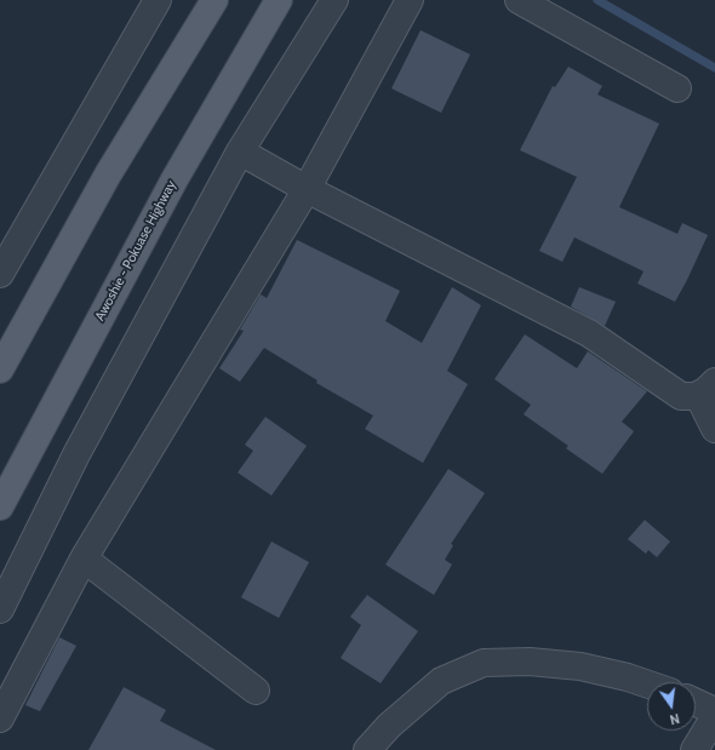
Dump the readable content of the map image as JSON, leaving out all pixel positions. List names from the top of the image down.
{
  "streets": {
    "main road": ["Awoshie - Pokuase Highway"]
  },
  "north": "bottom"
}
